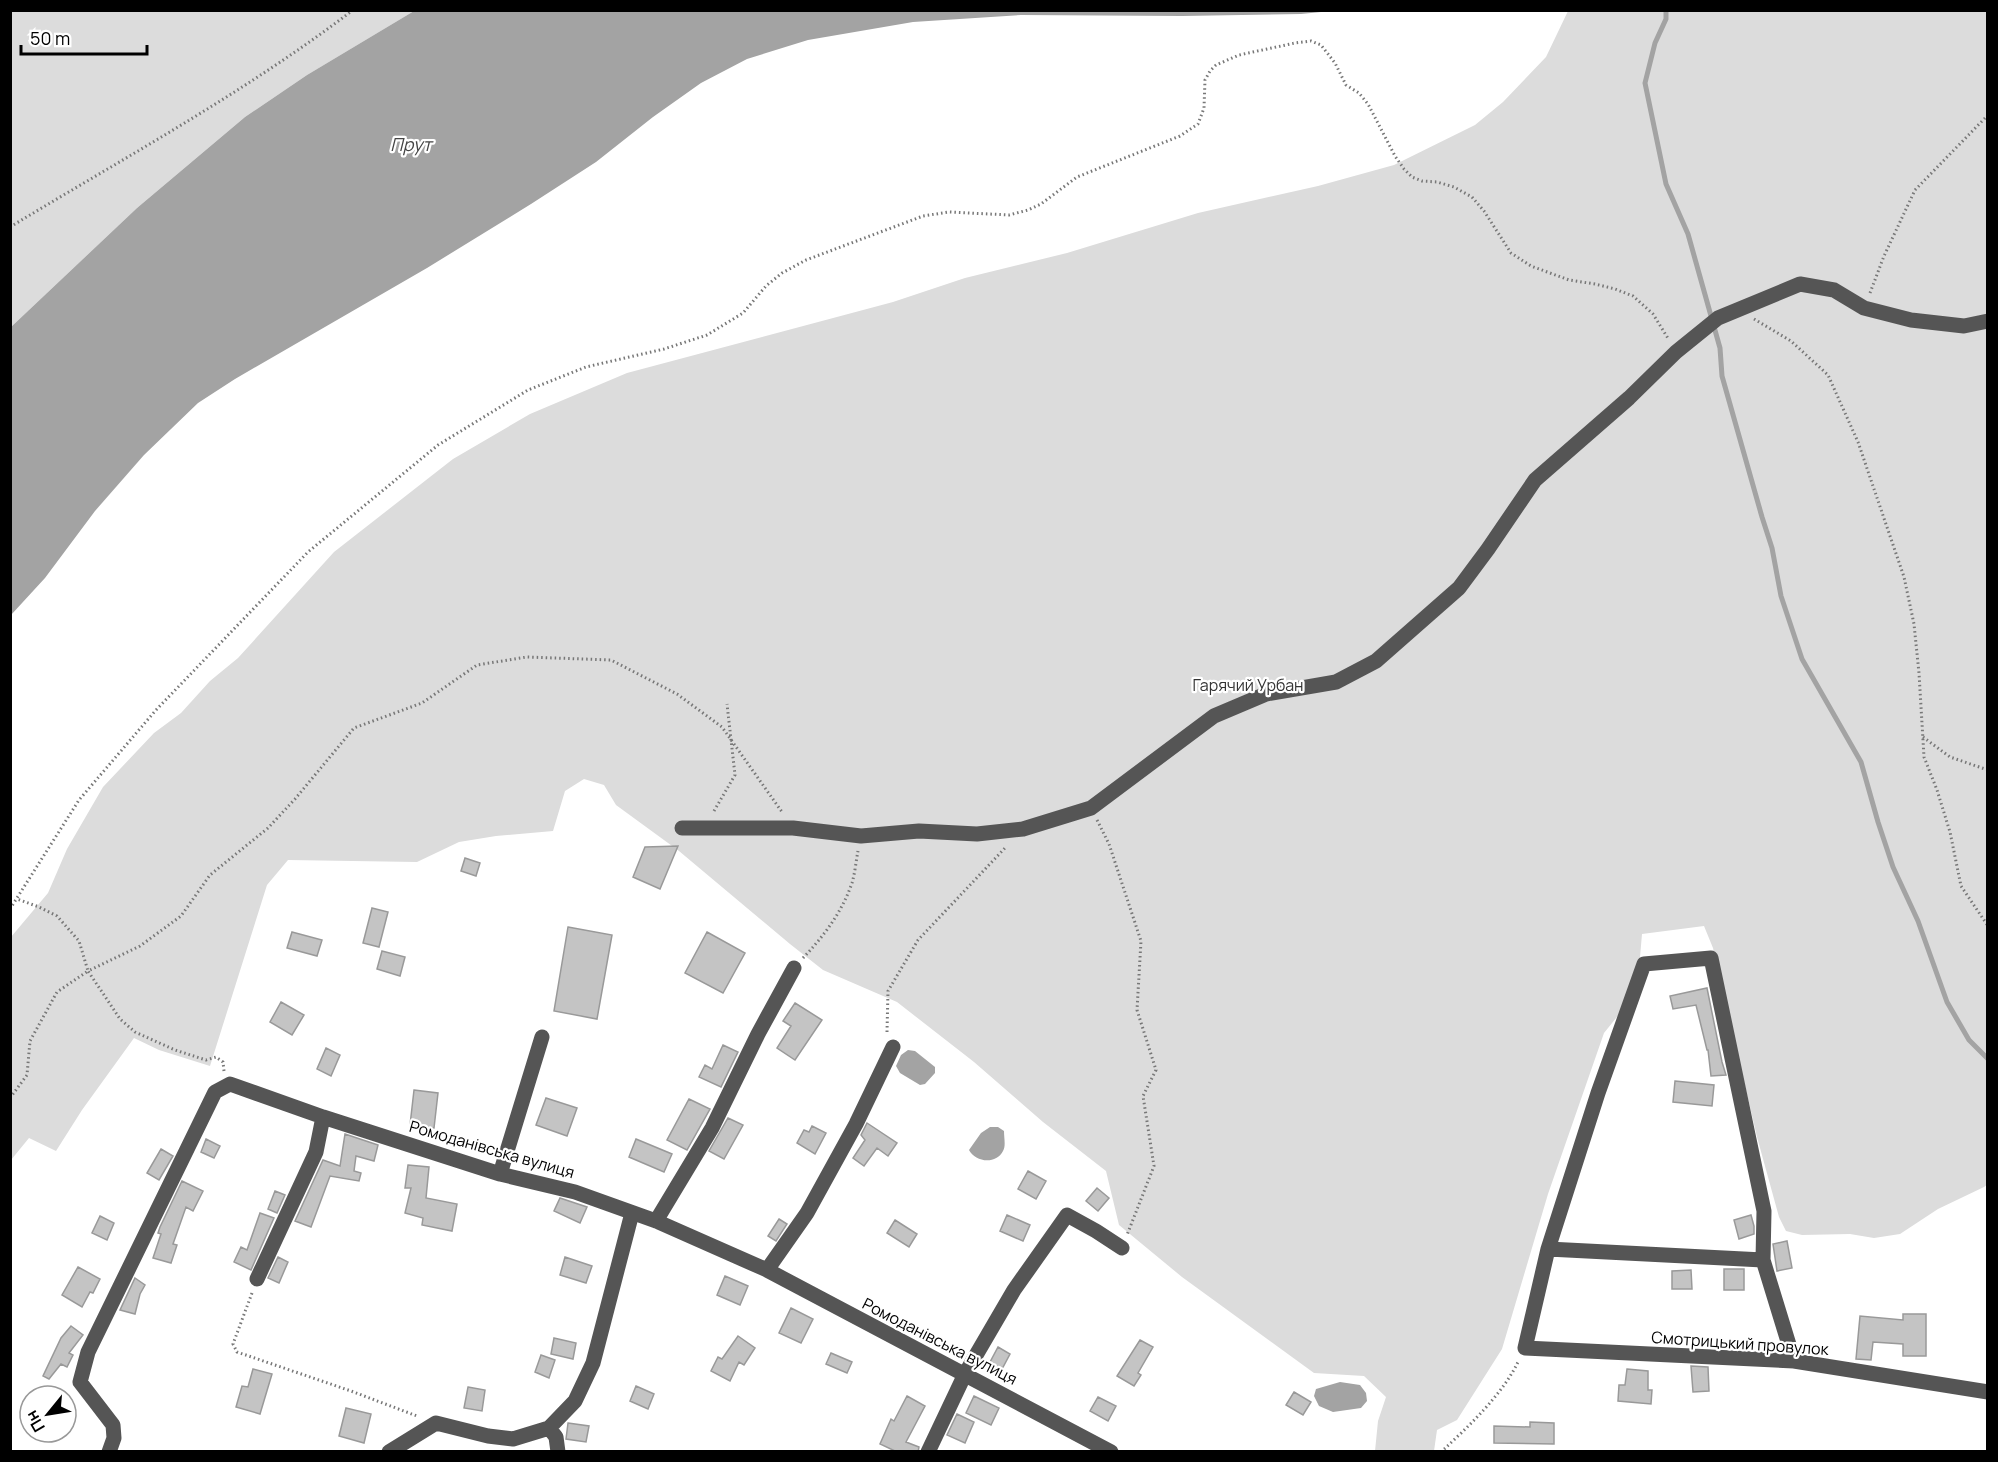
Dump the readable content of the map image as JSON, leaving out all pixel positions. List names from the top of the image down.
{
  "streets": {
    "street": ["Ромоданівська вулиця", "Смотрицький провулок"]
  },
  "water": ["Прут"],
  "parks": ["Гарячий Урбан"],
  "scale_bar": "50 m",
  "north": "bottom left"
}
